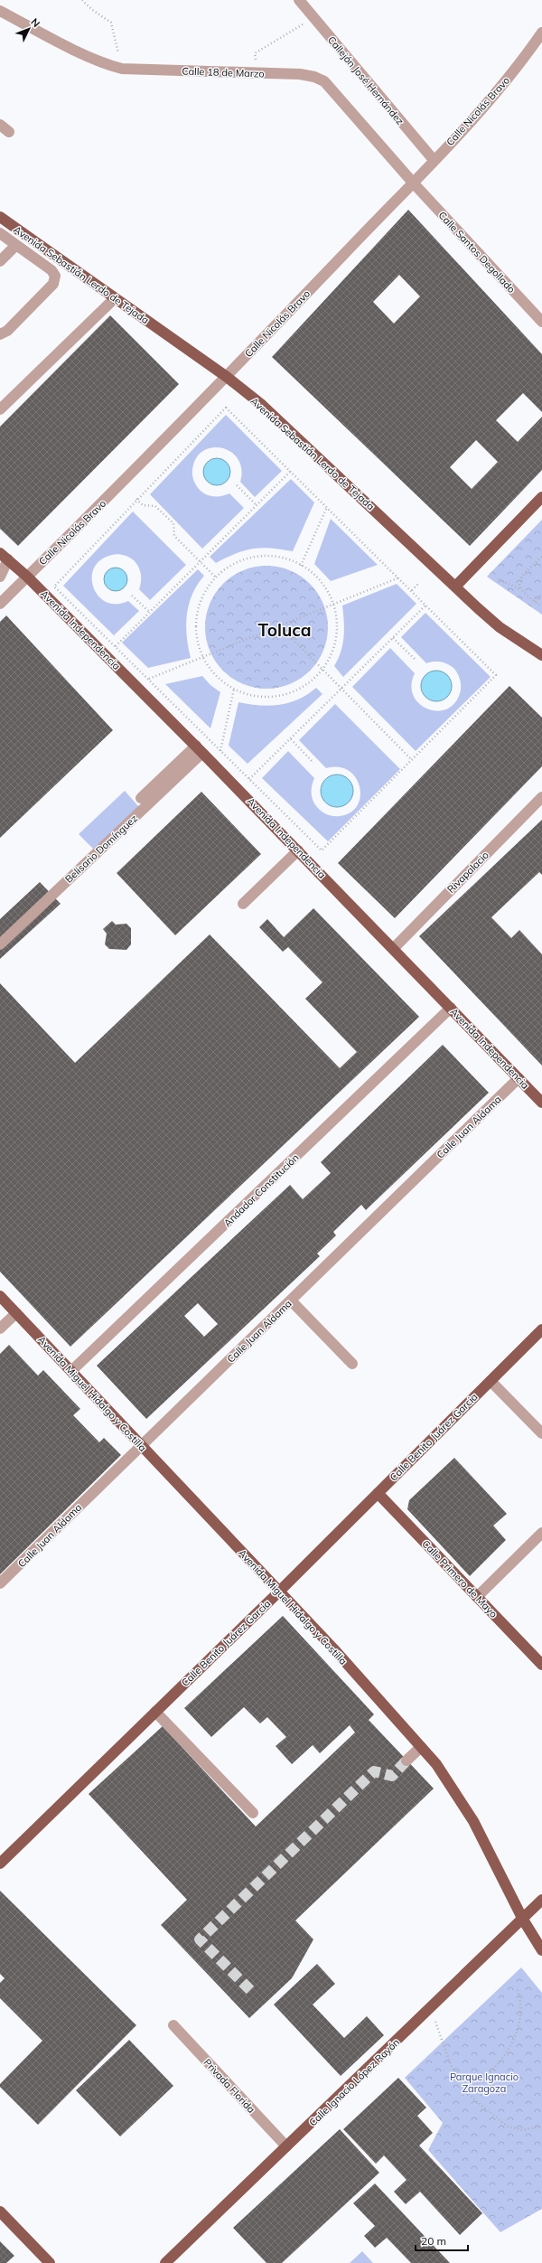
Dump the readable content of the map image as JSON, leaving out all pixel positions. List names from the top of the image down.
{
  "streets": {
    "main road": [
      "Avenida Sebastián Lerdo de Tejada",
      "Avenida Independencia",
      "Avenida Miguel Hidalgo y Costilla",
      "Calle Benito Juárez Garcia",
      "Calle Primero de Mayo",
      "Calle Ignacio López Rayón"
    ],
    "street": [
      "Calle 18 de Marzo",
      "Callejón José Hernández",
      "Calle Nicolás Bravo",
      "Calle Santos Degollado",
      "Belisario Domínguez",
      "Rivapalacio",
      "Calle Juan Aldama",
      "Andador Constitución",
      "Privada Florida"
    ]
  },
  "crossings": [
    ["Calle 18 de Marzo", "Calle Nicolás Bravo"],
    ["Calle 18 de Marzo", "Calle Santos Degollado"],
    ["Callejón José Hernández", "Calle Nicolás Bravo"],
    ["Calle Nicolás Bravo", "Calle Santos Degollado"],
    ["Calle Nicolás Bravo", "Avenida Sebastián Lerdo de Tejada"],
    ["Calle Nicolás Bravo", "Avenida Independencia"],
    ["Avenida Independencia", "Belisario Domínguez"],
    ["Avenida Independencia", "Rivapalacio"],
    ["Avenida Independencia", "Calle Juan Aldama"],
    ["Avenida Independencia", "Andador Constitución"],
    ["Calle Juan Aldama", "Avenida Miguel Hidalgo y Costilla"],
    ["Andador Constitución", "Avenida Miguel Hidalgo y Costilla"],
    ["Avenida Miguel Hidalgo y Costilla", "Calle Benito Juárez Garcia"],
    ["Avenida Miguel Hidalgo y Costilla", "Calle Ignacio López Rayón"],
    ["Calle Benito Juárez Garcia", "Calle Primero de Mayo"],
    ["Calle Ignacio López Rayón", "Privada Florida"]
  ],
  "districts": ["Toluca"],
  "parks": ["Parque Ignacio Zaragoza"],
  "scale_bar": "20 m",
  "north": "top right"
}
